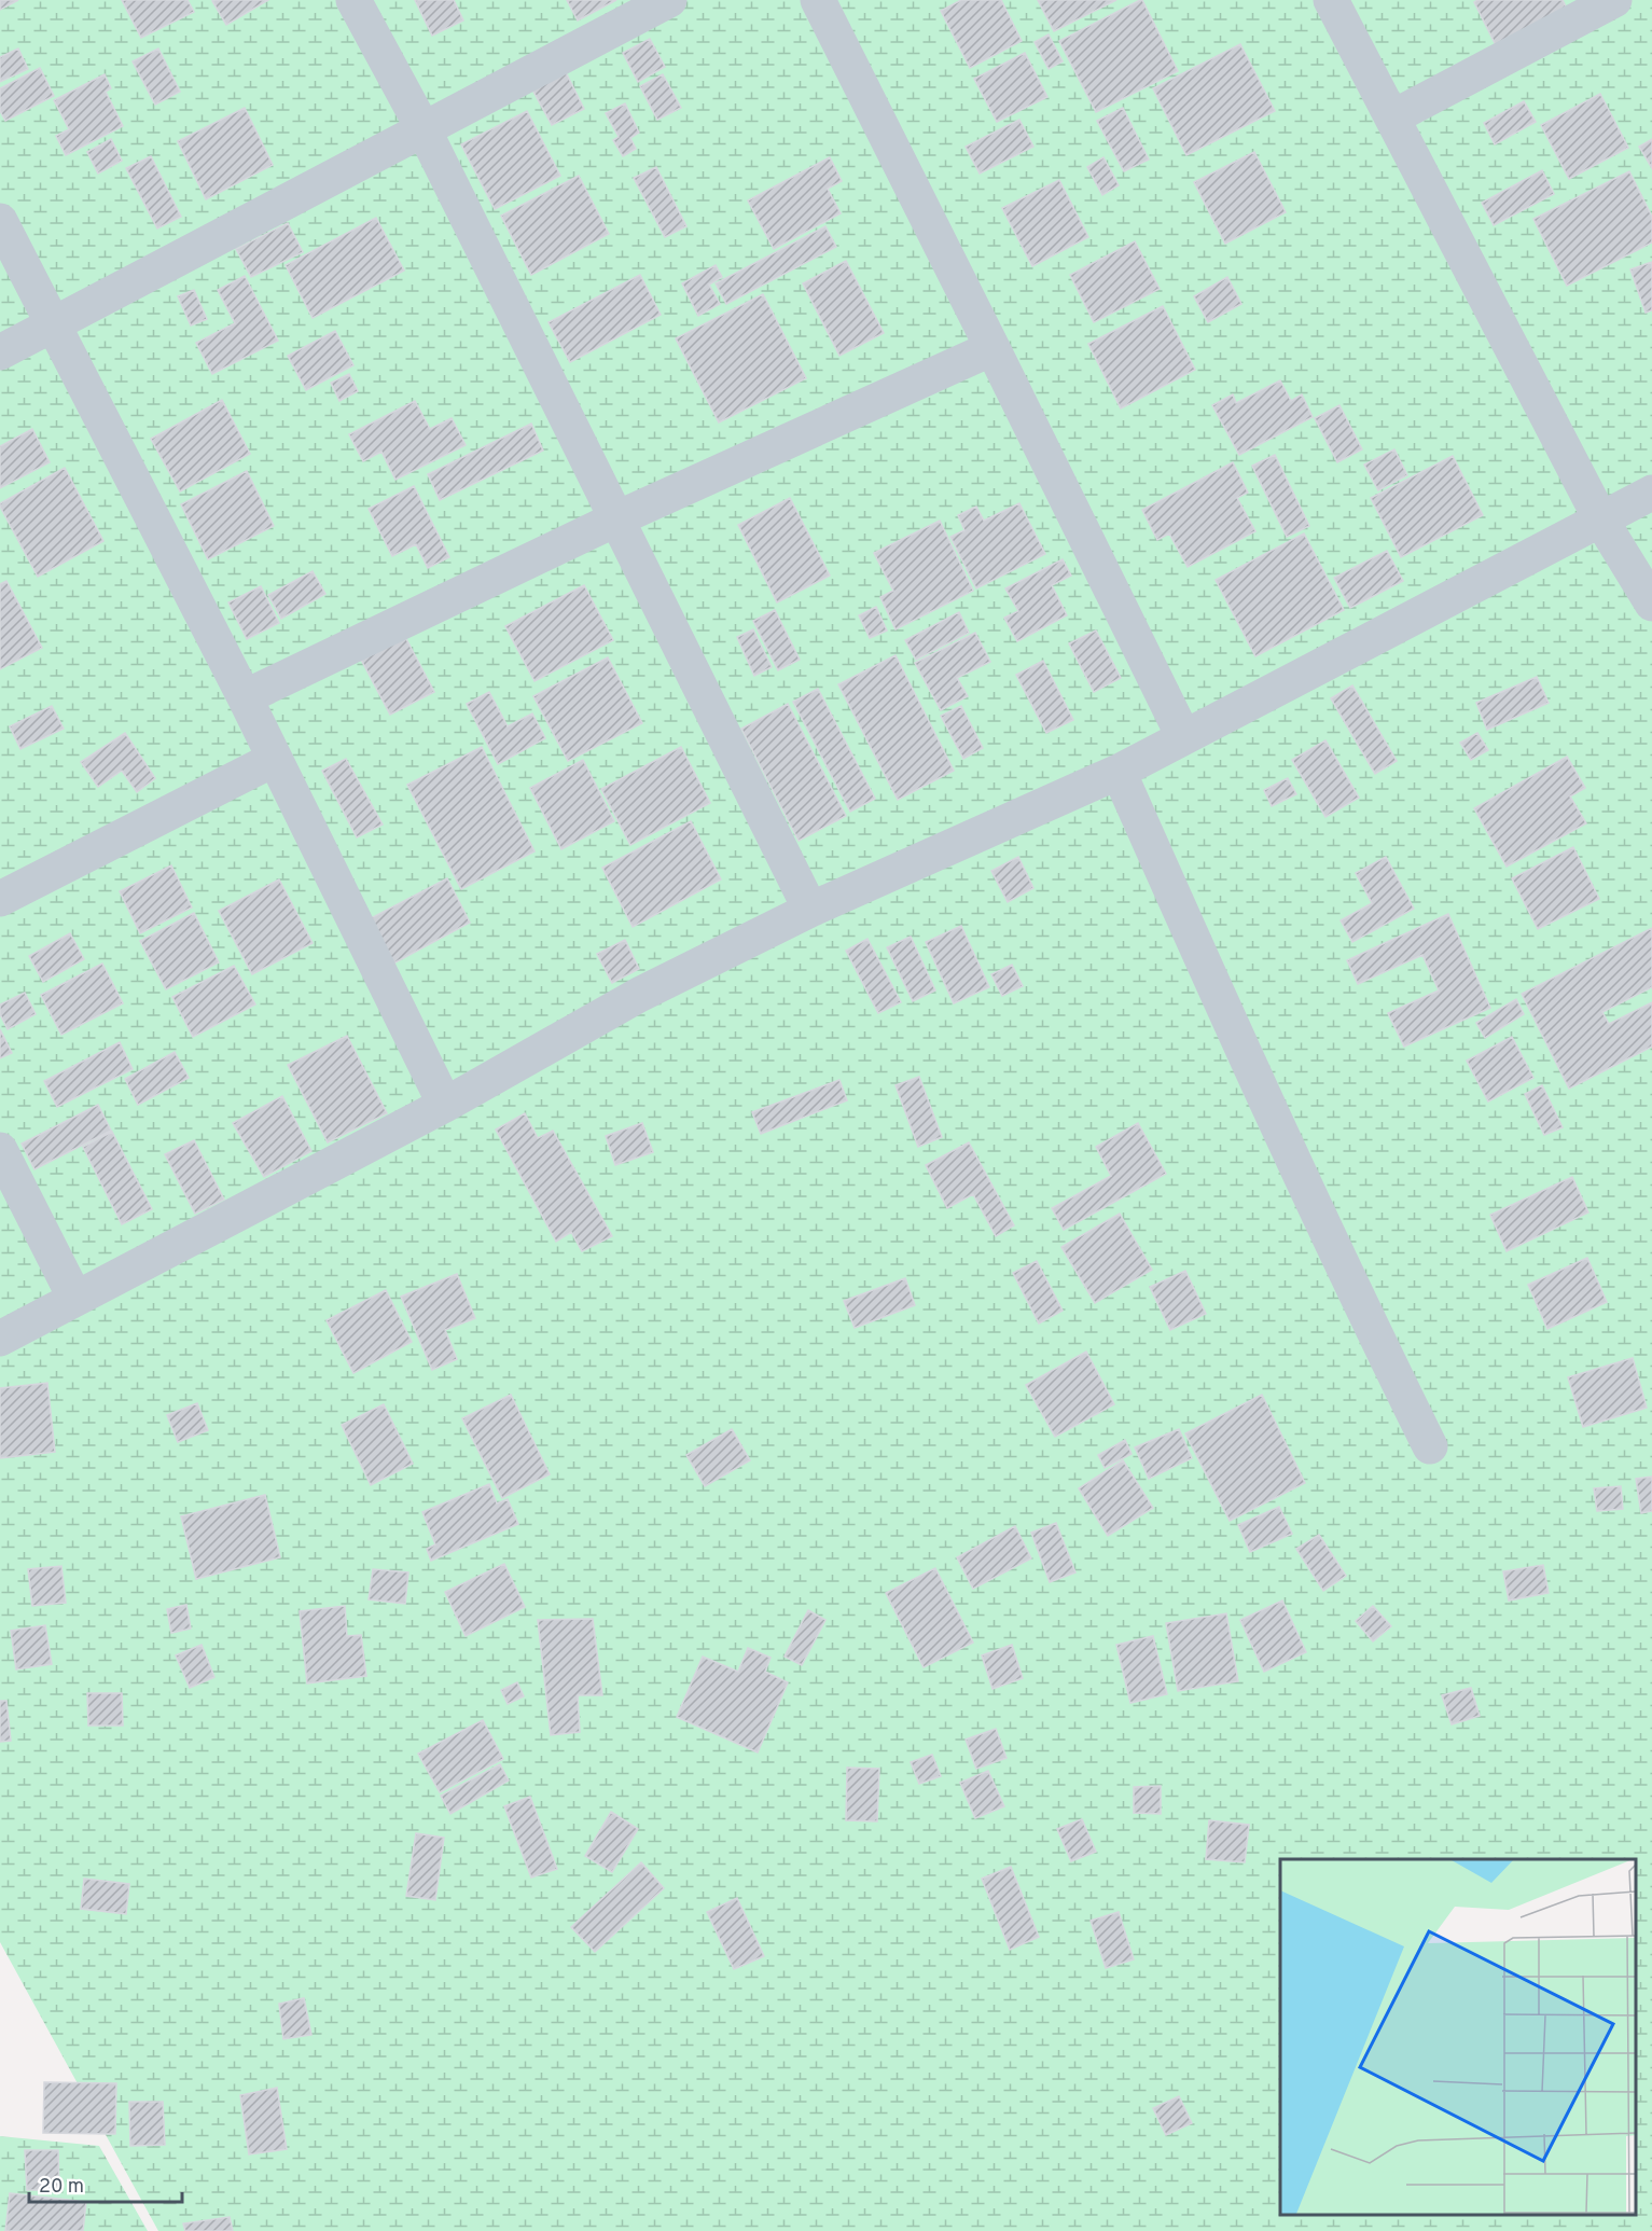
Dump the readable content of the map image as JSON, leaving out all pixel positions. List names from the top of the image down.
{
  "scale_bar": "20 m"
}
